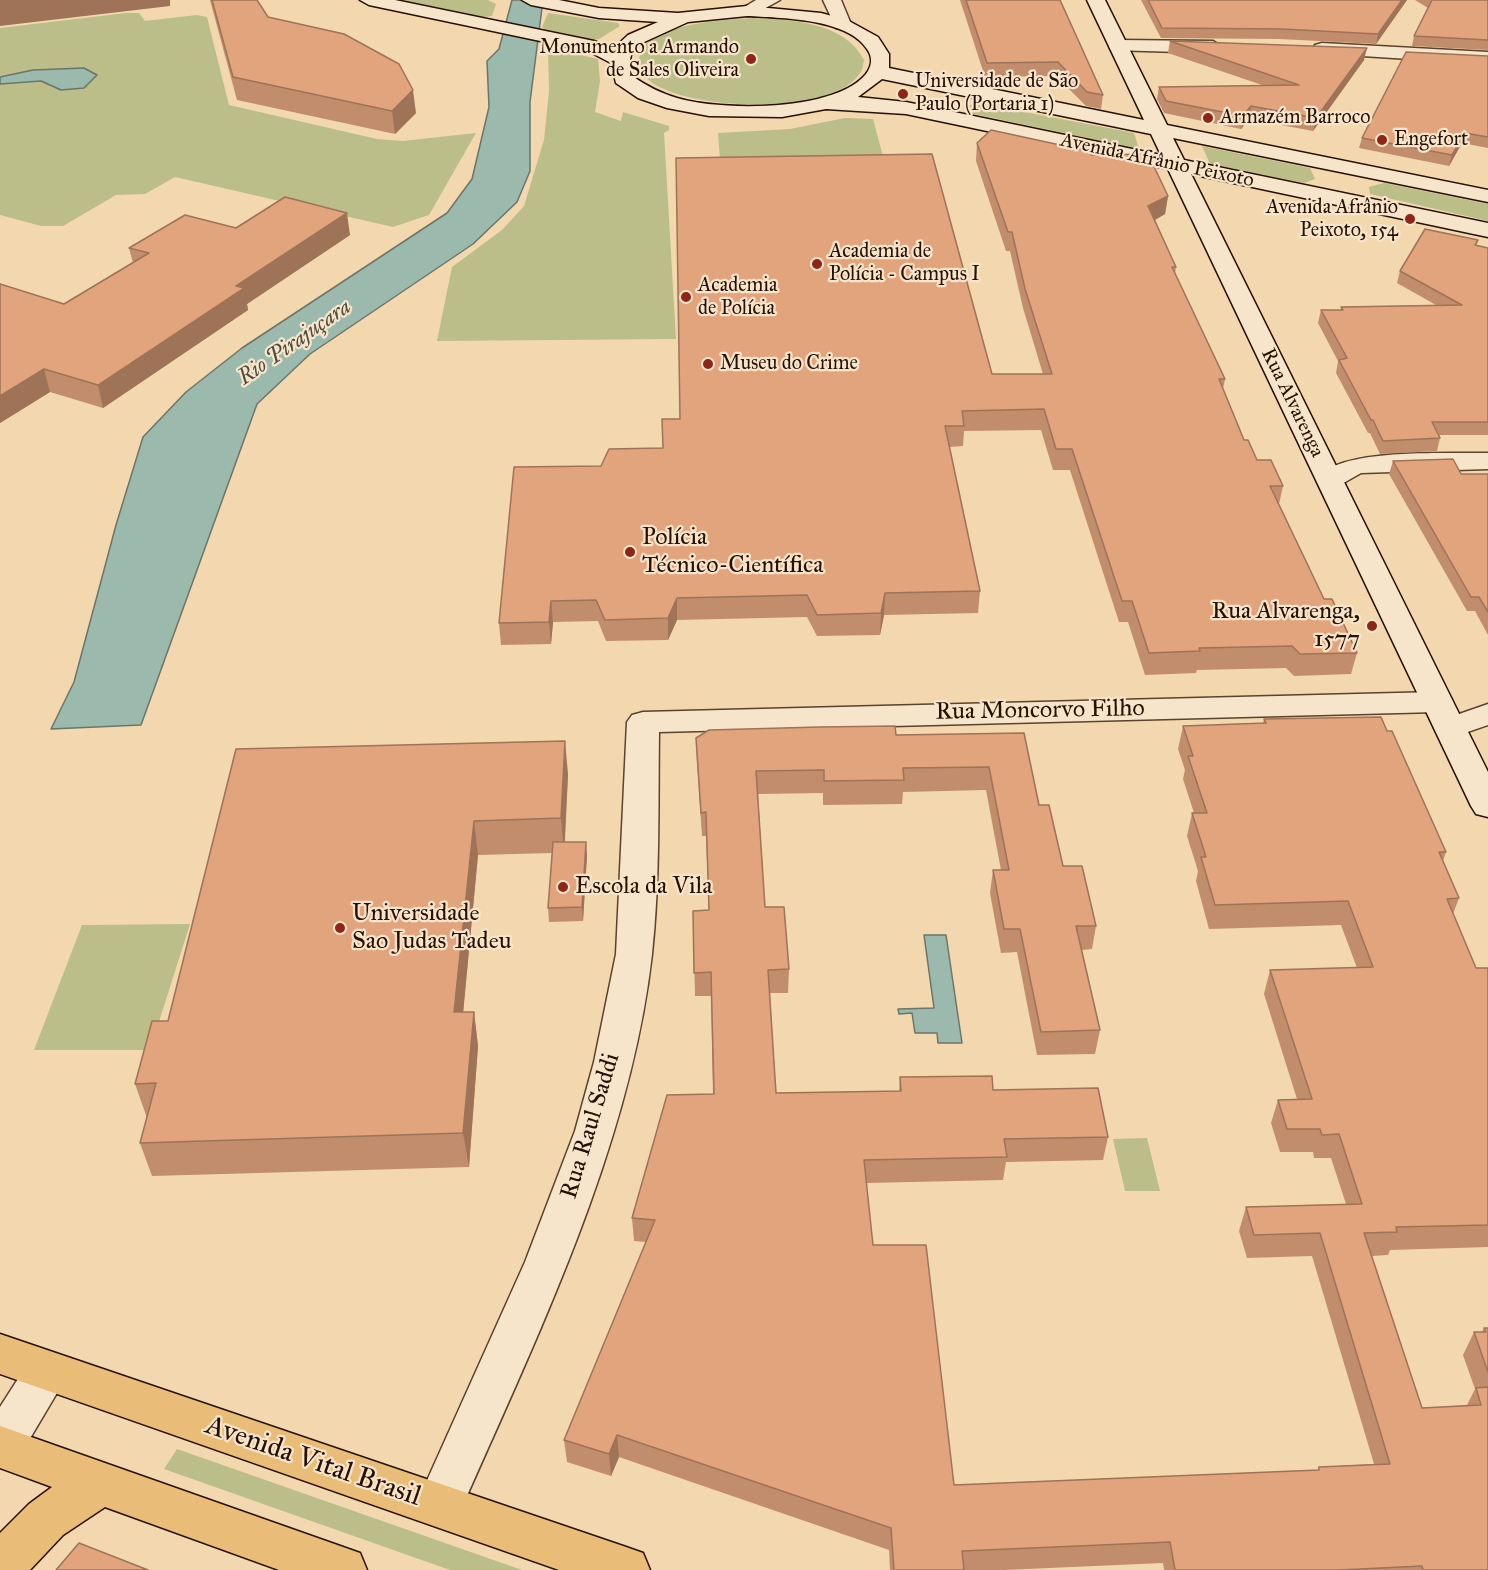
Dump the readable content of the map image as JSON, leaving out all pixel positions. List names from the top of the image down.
{
  "streets": {
    "main road": [
      "Avenida Afrânio Peixoto",
      "Rua Alvarenga",
      "Rua Moncorvo Filho",
      "Rua Raul Saddi",
      "Avenida Vital Brasil"
    ]
  },
  "crossings": [
    ["Avenida Afrânio Peixoto", "Rua Alvarenga"],
    ["Rua Alvarenga", "Rua Moncorvo Filho"],
    ["Rua Moncorvo Filho", "Rua Raul Saddi"],
    ["Rua Raul Saddi", "Avenida Vital Brasil"]
  ],
  "water": ["Rio Pirajuçara"],
  "places": [
    "Monumento a Armando de Sales Oliveira",
    "Universidade de São Paulo (Portaria 1)",
    "Armazém Barroco",
    "Engefort",
    "Avenida Afrânio Peixoto, 154",
    "Academia de Polícia - Campus I",
    "Academia de Polícia",
    "Museu do Crime",
    "Polícia Técnico-Científica",
    "Rua Alvarenga, 1577",
    "Escola da Vila",
    "Universidade Sao Judas Tadeu"
  ]
}
